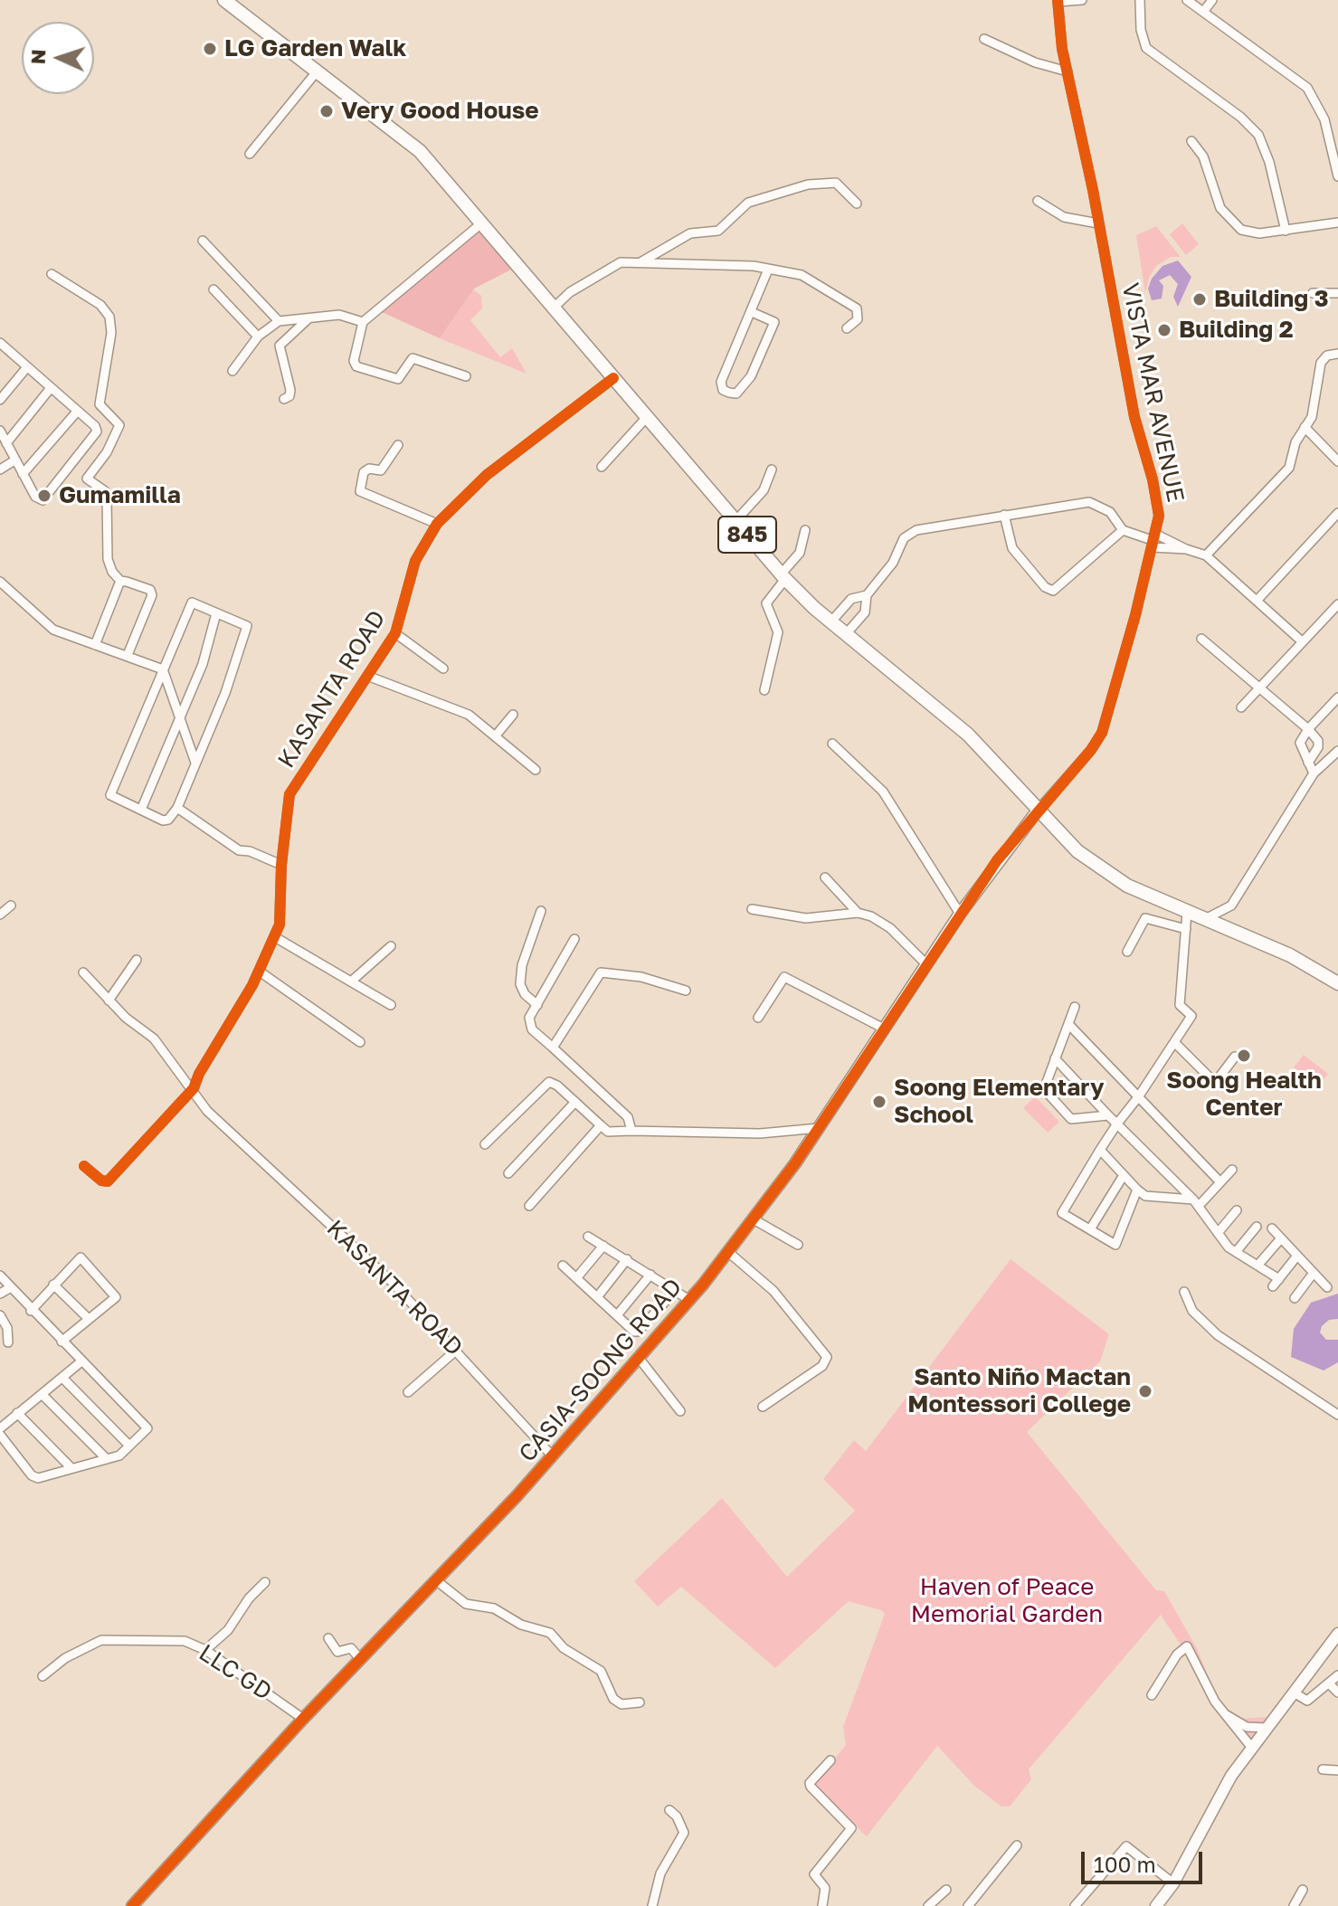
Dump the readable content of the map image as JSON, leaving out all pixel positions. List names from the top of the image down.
{
  "streets": {
    "main road": ["845"],
    "street": [
      "VISTA MAR AVENUE",
      "KASANTA ROAD",
      "CASIA-SOONG ROAD",
      "LLC GD"
    ]
  },
  "crossings": [
    ["VISTA MAR AVENUE", "845"],
    ["VISTA MAR AVENUE", "CASIA-SOONG ROAD"],
    ["845", "KASANTA ROAD"],
    ["845", "CASIA-SOONG ROAD"],
    ["KASANTA ROAD", "CASIA-SOONG ROAD"],
    ["CASIA-SOONG ROAD", "LLC GD"]
  ],
  "parks": ["Haven of Peace Memorial Garden"],
  "places": [
    "LG Garden Walk",
    "Very Good House",
    "Building 3",
    "Building 2",
    "Gumamilla",
    "Soong Health Center",
    "Soong Elementary School",
    "Santo Niño Mactan Montessori College"
  ],
  "scale_bar": "100 m",
  "north": "left"
}
